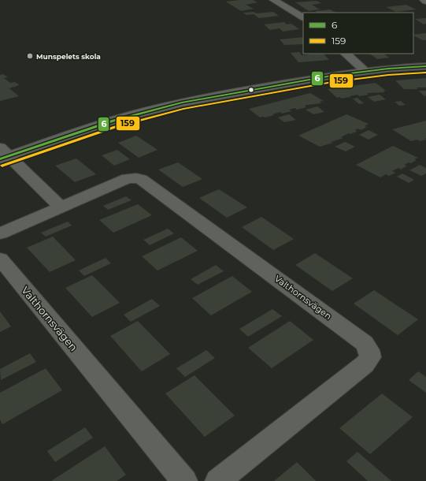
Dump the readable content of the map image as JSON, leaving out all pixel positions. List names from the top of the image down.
{
  "streets": {
    "street": ["Valthornsvägen"]
  },
  "places": ["Munspelets skola"],
  "lines": ["transit line 6", "transit line 159"],
  "legend": ["6", "159"]
}
